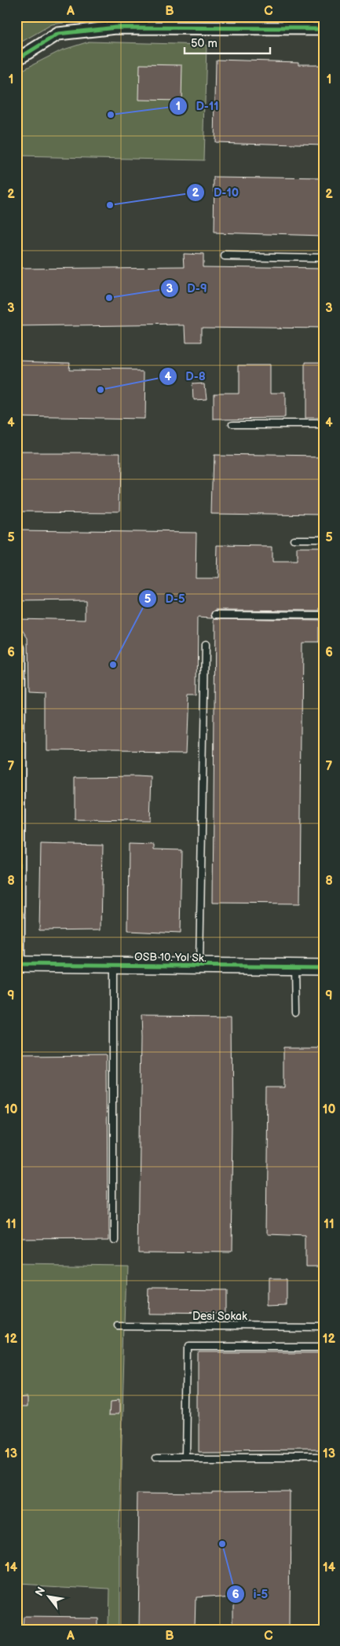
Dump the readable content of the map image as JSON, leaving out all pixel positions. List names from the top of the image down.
{
  "streets": {
    "street": ["OSB 10. Yol Sk."],
    "lane": ["Desi Sokak"]
  },
  "places": [
    "D-11",
    "D-10",
    "D-9",
    "D-8",
    "D-5",
    "i-5"
  ],
  "scale_bar": "50 m",
  "north": "top left",
  "grid": {
    "columns": ["A", "B", "C"],
    "rows": [
      "1",
      "2",
      "3",
      "4",
      "5",
      "6",
      "7",
      "8",
      "9",
      "10",
      "11",
      "12",
      "13",
      "14"
    ]
  }
}
